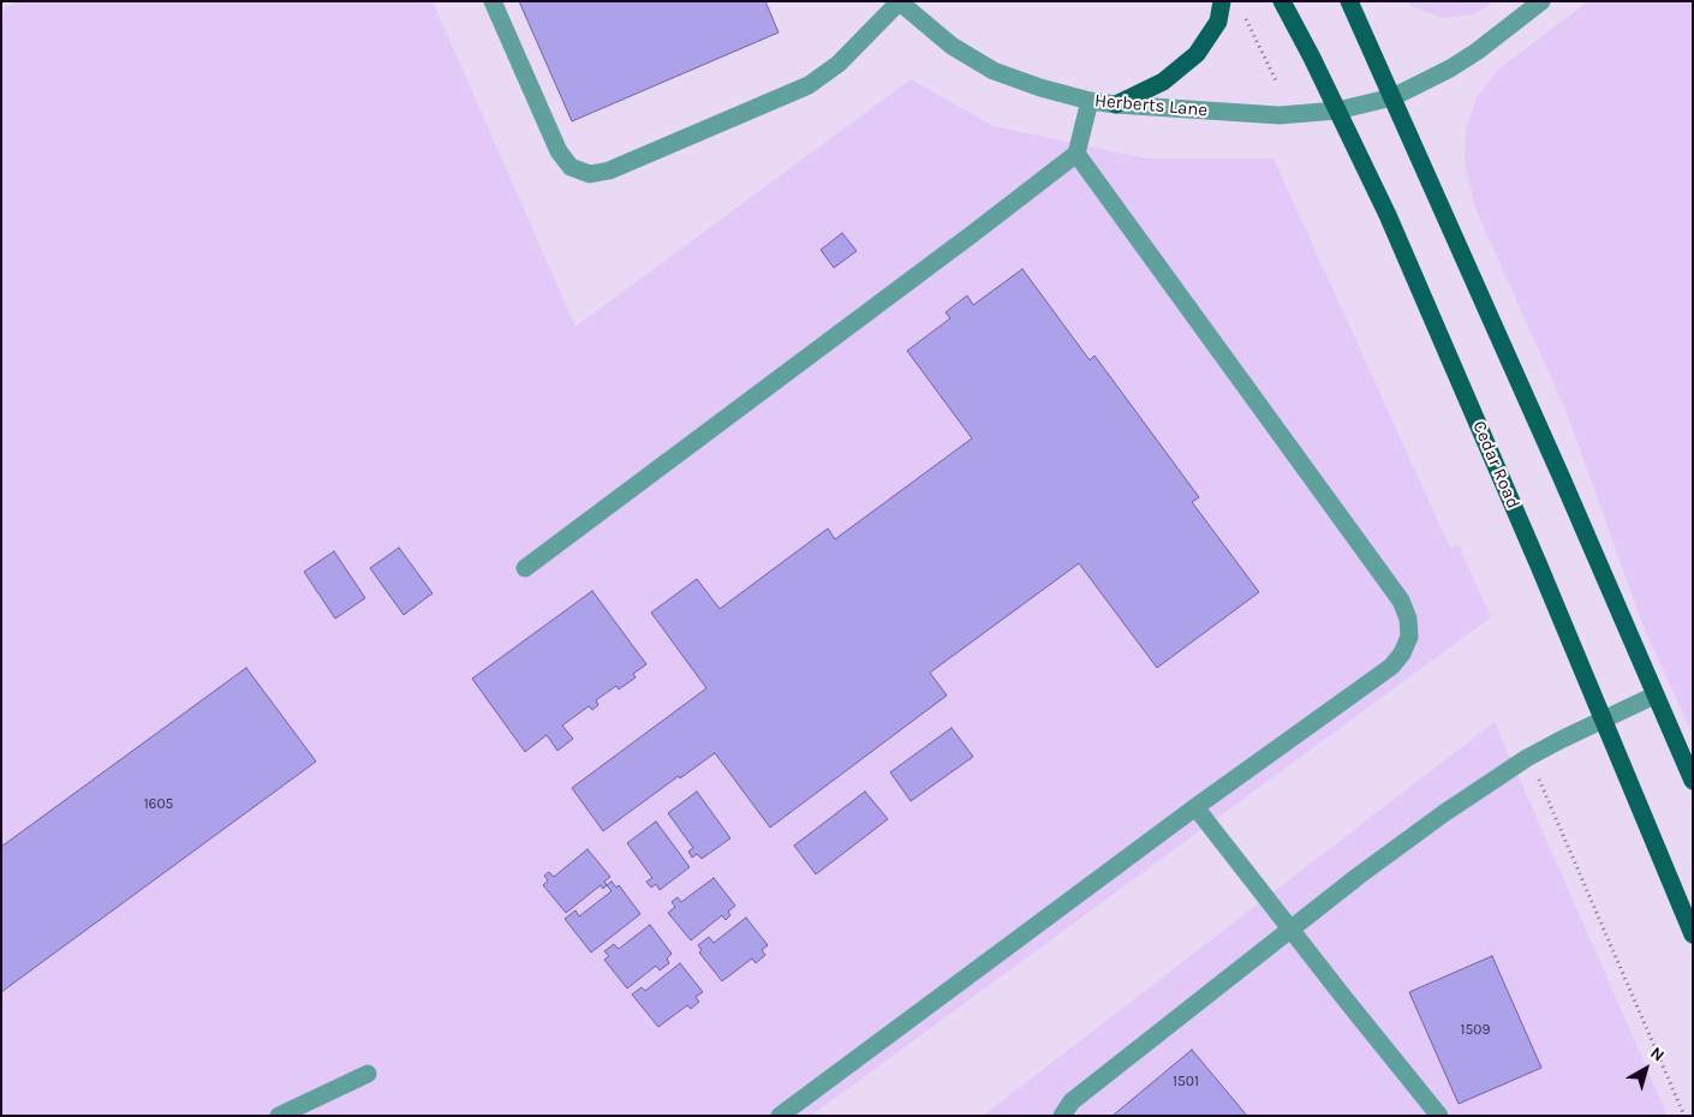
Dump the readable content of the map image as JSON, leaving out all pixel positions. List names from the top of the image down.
{
  "streets": {
    "main road": ["Cedar Road"],
    "street": ["Herberts Lane"]
  },
  "crossings": [
    ["Herberts Lane", "Cedar Road"]
  ],
  "house_numbers": ["1605", "1509", "1501"],
  "north": "top right"
}
